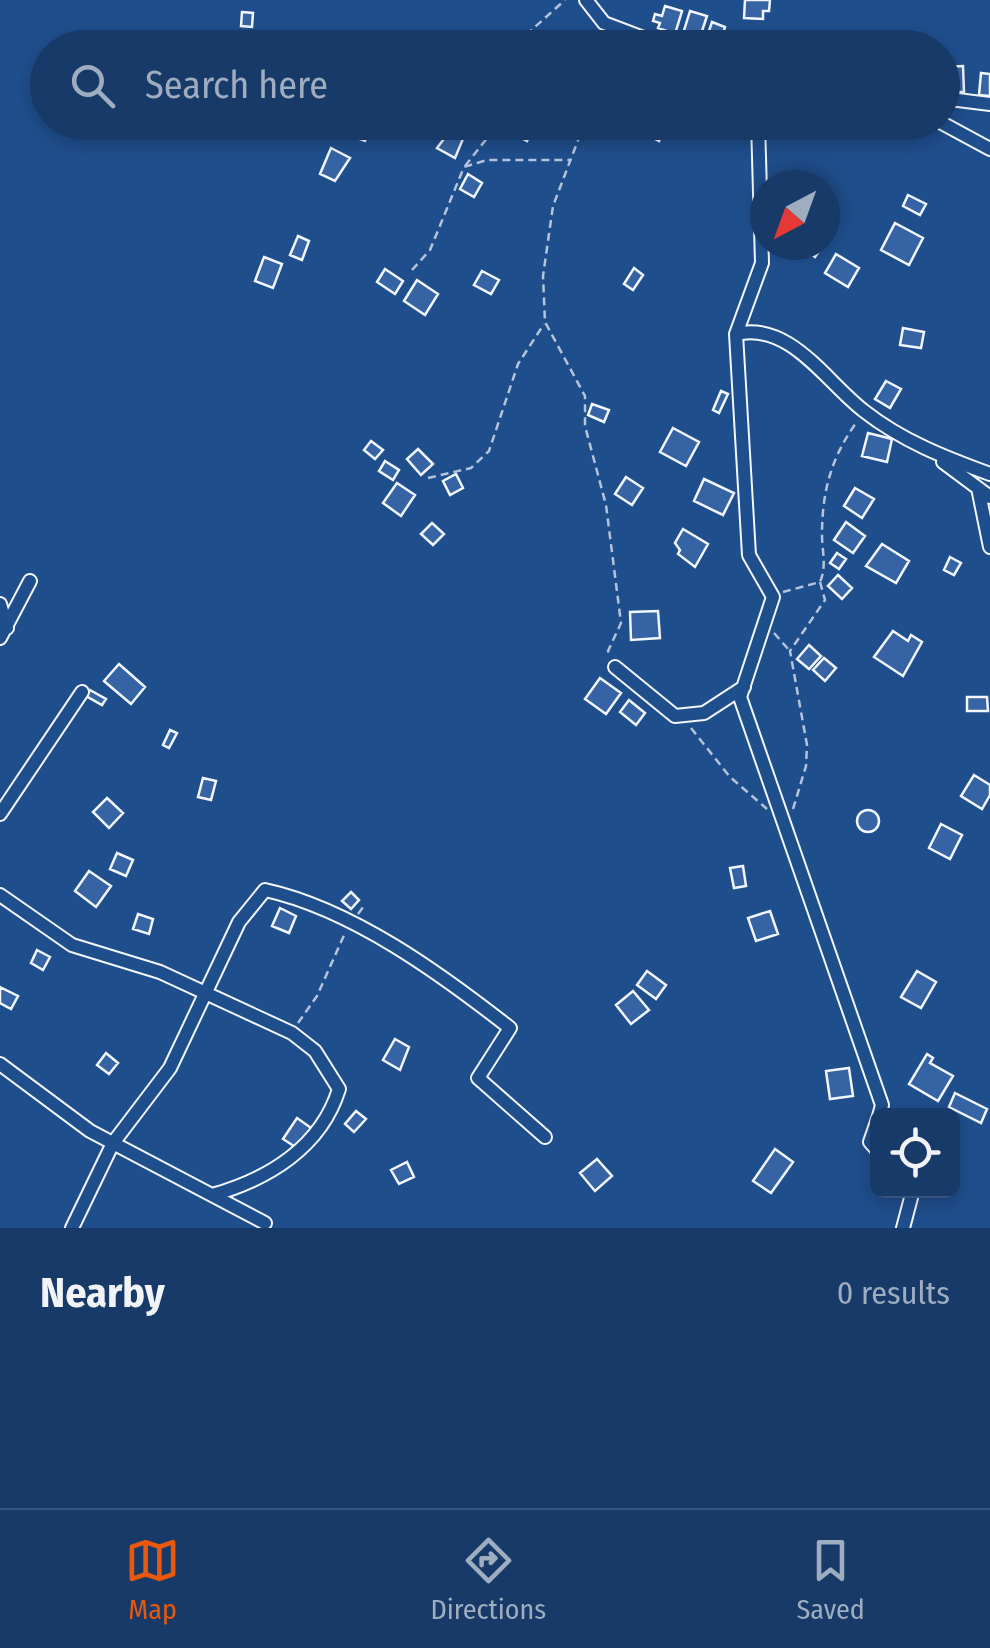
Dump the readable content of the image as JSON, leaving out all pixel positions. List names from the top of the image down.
{
  "north": "bottom left",
  "page": {
    "search": "Search here",
    "heading": ["Nearby", "0 results"],
    "nav": ["Map", "Directions", "Saved"]
  }
}
